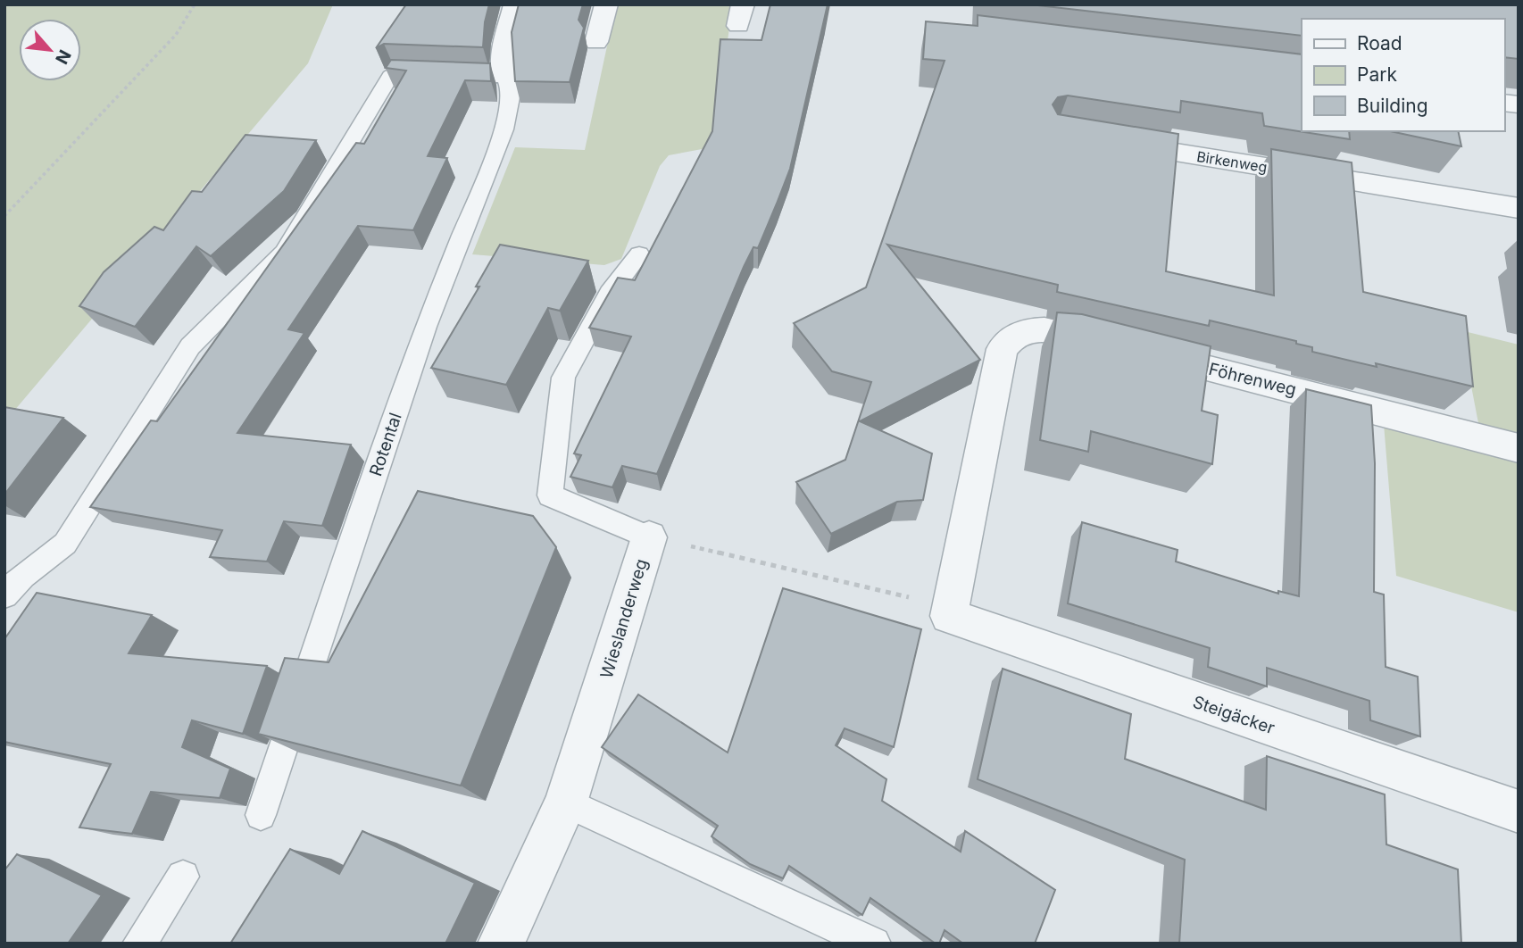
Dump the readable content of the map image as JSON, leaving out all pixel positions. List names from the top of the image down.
{
  "streets": {
    "street": [
      "Birkenweg",
      "Föhrenweg",
      "Rotental",
      "Wieslanderweg",
      "Steigäcker"
    ]
  },
  "crossings": [
    ["Föhrenweg", "Steigäcker"]
  ],
  "legend": ["Road", "Park", "Building"],
  "north": "bottom right"
}
